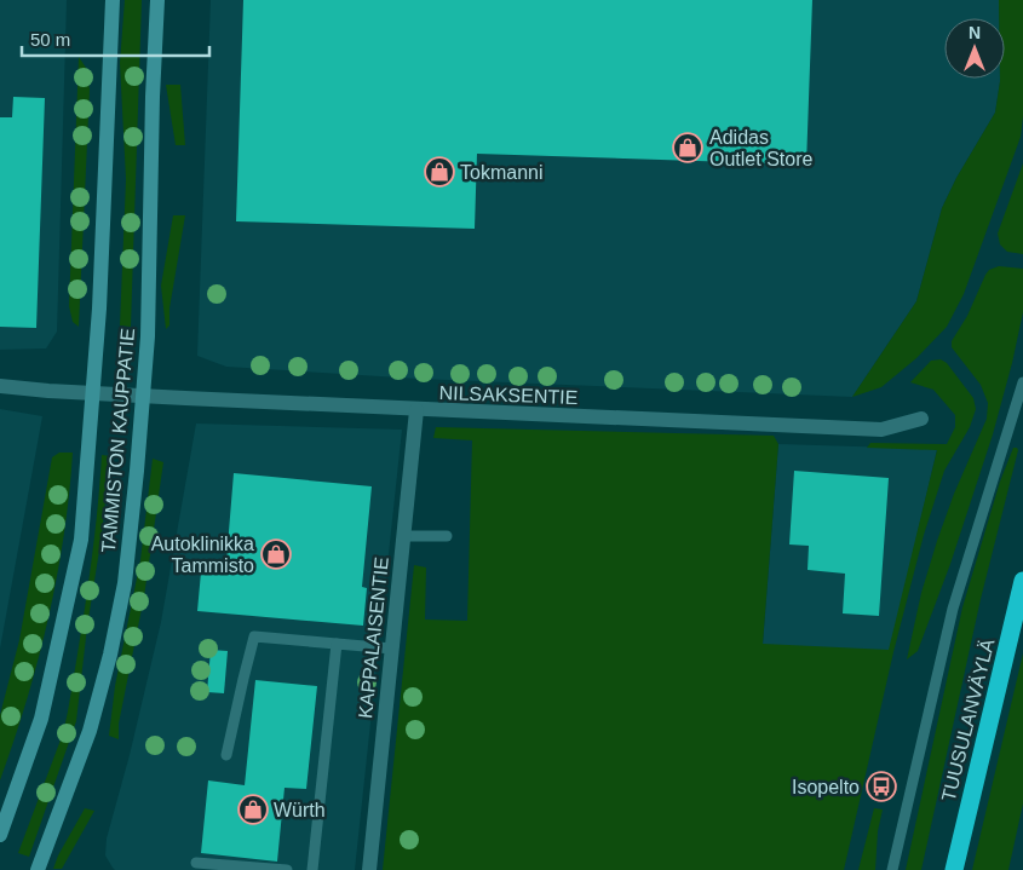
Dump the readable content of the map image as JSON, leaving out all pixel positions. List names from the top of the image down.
{
  "streets": {
    "highway": ["TUUSULANVÄYLÄ"],
    "main road": ["TAMMISTON KAUPPATIE"],
    "street": ["NILSAKSENTIE", "KAPPALAISENTIE"]
  },
  "crossings": [
    ["NILSAKSENTIE", "TAMMISTON KAUPPATIE"],
    ["NILSAKSENTIE", "KAPPALAISENTIE"]
  ],
  "places": {
    "shop": [
      "Adidas Outlet Store",
      "Tokmanni",
      "Autoklinikka Tammisto",
      "Würth"
    ],
    "bus stop": ["Isopelto"]
  },
  "scale_bar": "50 m",
  "north": "top"
}
